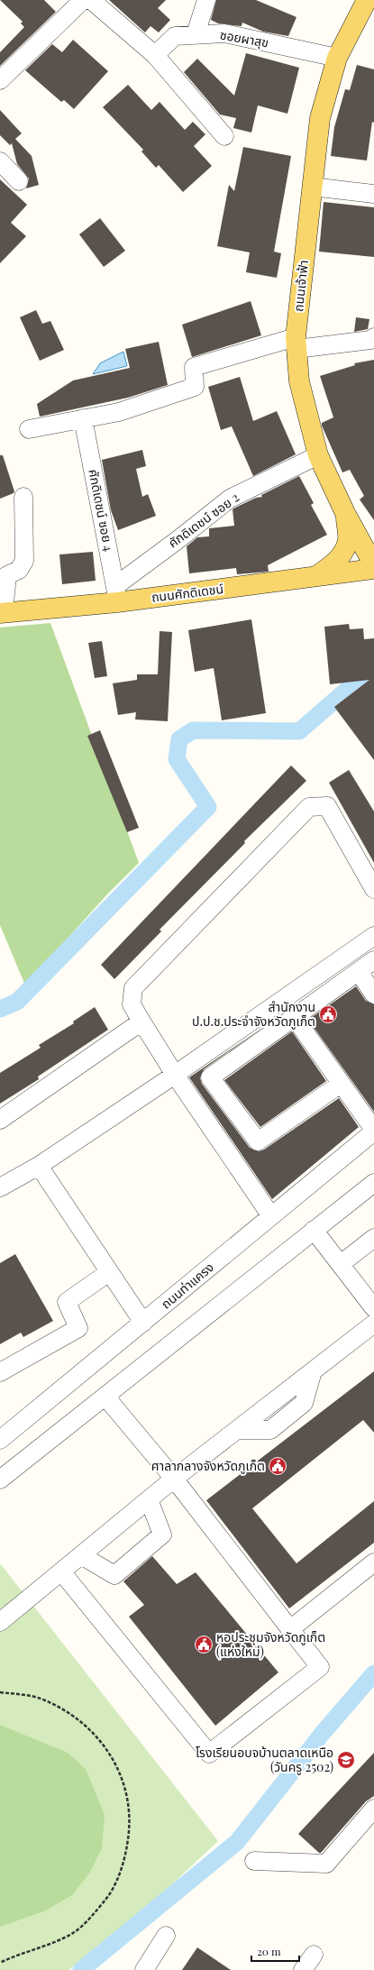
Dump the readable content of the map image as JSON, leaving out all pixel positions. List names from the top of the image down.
{
  "streets": {
    "main road": ["ถนนเจ้าฟ้า", "ถนนศักดิเดชน์"],
    "street": [
      "ซอยผาสุข",
      "ศักดิเดชน์ ซอย 4",
      "ศักดิเดชน์ ซอย 2",
      "ถนนท่าแครง"
    ]
  },
  "crossings": [
    ["ซอยผาสุข", "ถนนเจ้าฟ้า"],
    ["ถนนเจ้าฟ้า", "ศักดิเดชน์ ซอย 2"],
    ["ศักดิเดชน์ ซอย 4", "ศักดิเดชน์ ซอย 2"],
    ["ศักดิเดชน์ ซอย 4", "ถนนศักดิเดชน์"],
    ["ศักดิเดชน์ ซอย 2", "ถนนศักดิเดชน์"]
  ],
  "places": {
    "public building": ["สำนักงาน ป.ป.ช.ประจำจังหวัดภูเก็ต", "ศาลากลางจังหวัดภูเก็ต", "หอประชุมจังหวัดภูเก็ต (แห่งใหม่)"],
    "school or university": ["โรงเรียนอบจบ้านตลาดเหนือ (วันครู 2502)"]
  },
  "scale_bar": "20 m"
}
